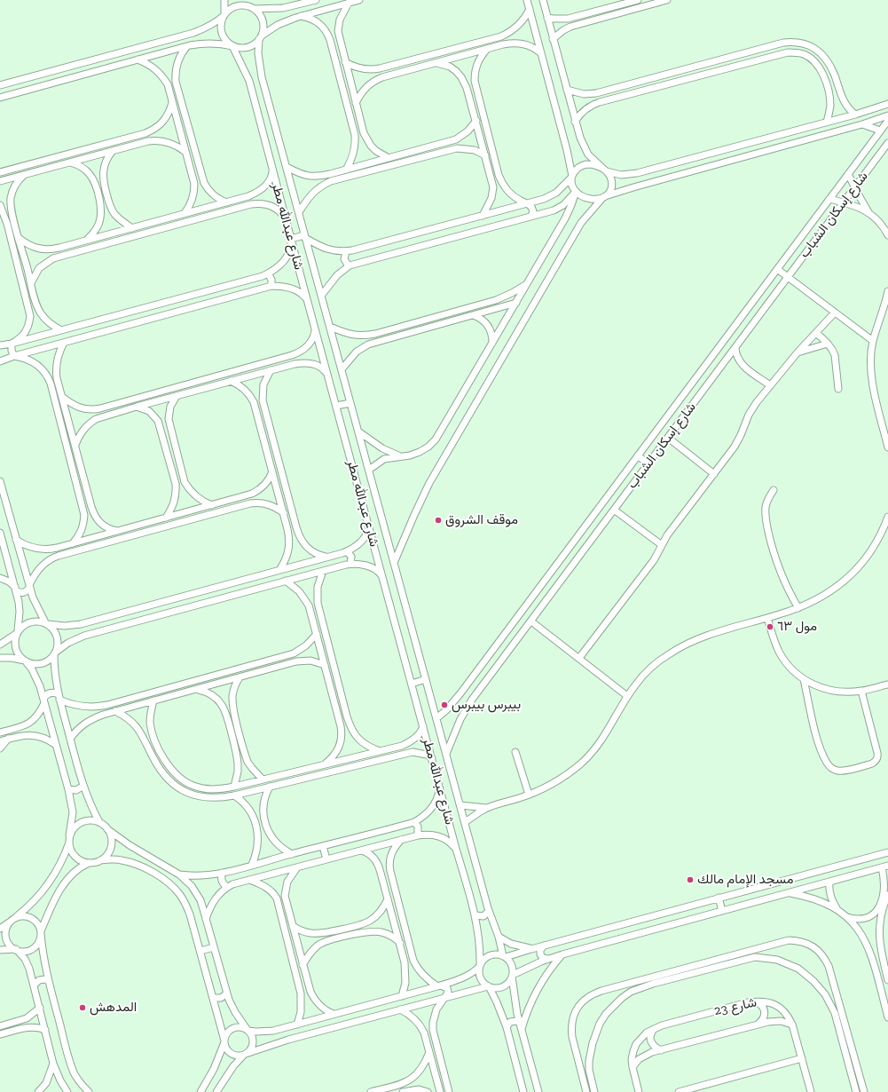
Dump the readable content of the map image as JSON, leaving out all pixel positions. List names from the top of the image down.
{
  "streets": {
    "street": ["شارع إسكان الشباب", "شارع عبدالله مطر", "شارع 23"]
  },
  "crossings": [
    ["شارع إسكان الشباب", "شارع عبدالله مطر"]
  ],
  "places": [
    "موقف الشروق",
    "مول ٦٣",
    "بيبرس بيبرس",
    "مسجد الإمام مالك",
    "المدهش"
  ]
}
